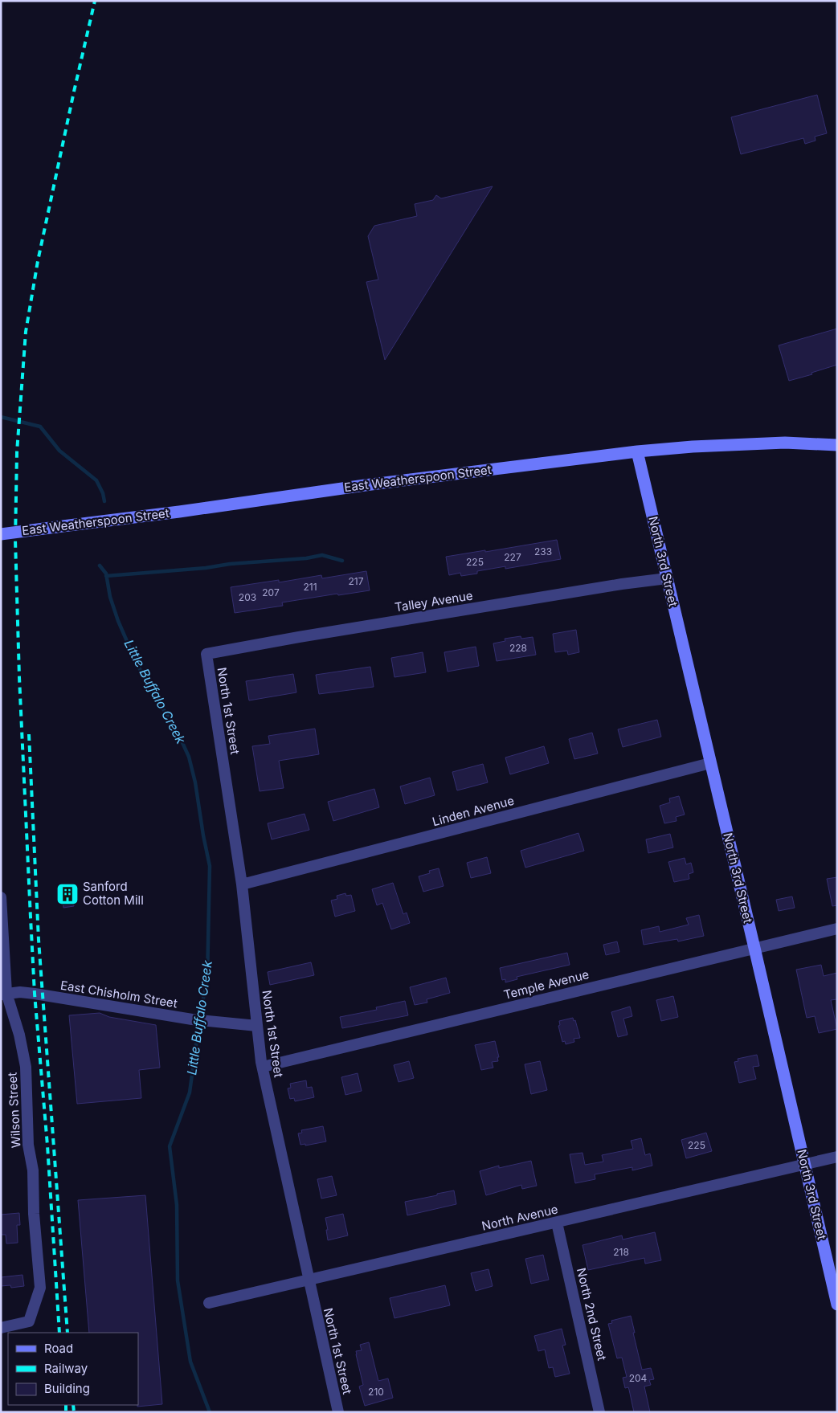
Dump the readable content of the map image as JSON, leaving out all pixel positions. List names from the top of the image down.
{
  "streets": {
    "street": [
      "East Weatherspoon Street",
      "North 3rd Street",
      "Talley Avenue",
      "North 1st Street",
      "Linden Avenue",
      "Temple Avenue",
      "East Chisholm Street",
      "Wilson Street",
      "North Avenue",
      "North 2nd Street"
    ]
  },
  "crossings": [
    ["East Weatherspoon Street", "North 3rd Street"],
    ["North 3rd Street", "Talley Avenue"],
    ["North 3rd Street", "Linden Avenue"],
    ["North 3rd Street", "Temple Avenue"],
    ["North 3rd Street", "North Avenue"],
    ["Talley Avenue", "North 1st Street"],
    ["North 1st Street", "Linden Avenue"],
    ["North 1st Street", "Temple Avenue"],
    ["North 1st Street", "East Chisholm Street"],
    ["North 1st Street", "North Avenue"],
    ["East Chisholm Street", "Wilson Street"],
    ["North Avenue", "North 2nd Street"]
  ],
  "water": ["Little Buffalo Creek"],
  "places": {
    "building": ["Sanford Cotton Mill"]
  },
  "house_numbers": [
    "233",
    "227",
    "225",
    "217",
    "211",
    "207",
    "203",
    "228",
    "225",
    "218",
    "204",
    "210"
  ],
  "legend": ["Road", "Railway", "Building"]
}
